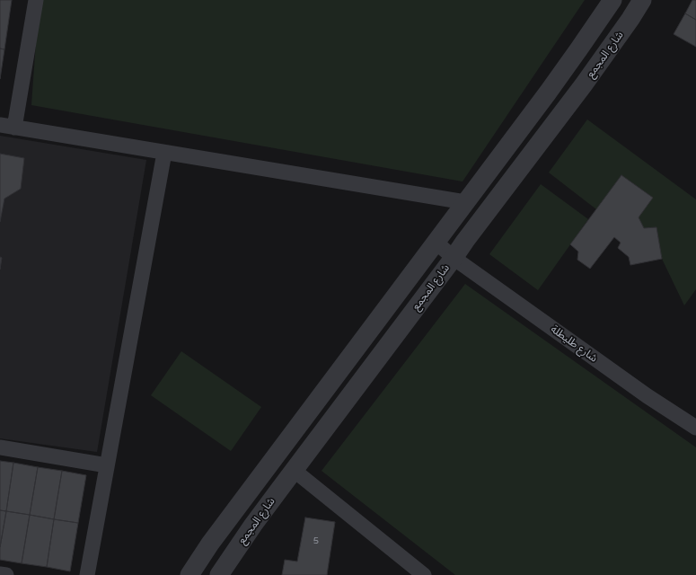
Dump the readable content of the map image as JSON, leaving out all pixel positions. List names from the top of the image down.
{
  "streets": {
    "street": ["شارع المجمع", "شارع طليطلة"]
  },
  "crossings": [
    ["شارع المجمع", "شارع طليطلة"]
  ],
  "house_numbers": ["5"]
}
